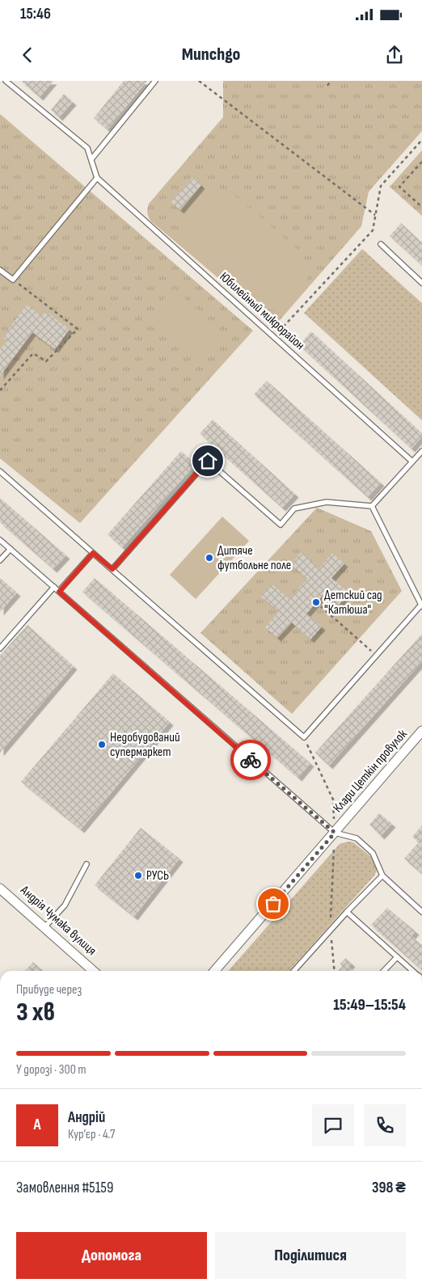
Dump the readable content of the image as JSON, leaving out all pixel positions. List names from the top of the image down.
{
  "streets": {
    "street": ["Клари Цеткін провулок", "Андрія Чумака вулиця"],
    "lane": ["Юбилейный микрорайон"]
  },
  "places": [
    "Дитяче футбольне поле",
    "Детский сад \"Катюша\"",
    "Недобудований супермаркет",
    "РУСЬ"
  ],
  "page": {
    "status": "15:46",
    "header": "Munchgo",
    "heading": ["3 хв", "Прибуде через", "15:49–15:54"],
    "panel": [
      "Андрій",
      "Кур’єр · 4.7",
      "Замовлення #5159",
      "398 ₴"
    ],
    "bar": "У дорозі · 300 m",
    "round": "А",
    "buttons": ["Допомога", "Поділитися"]
  }
}
